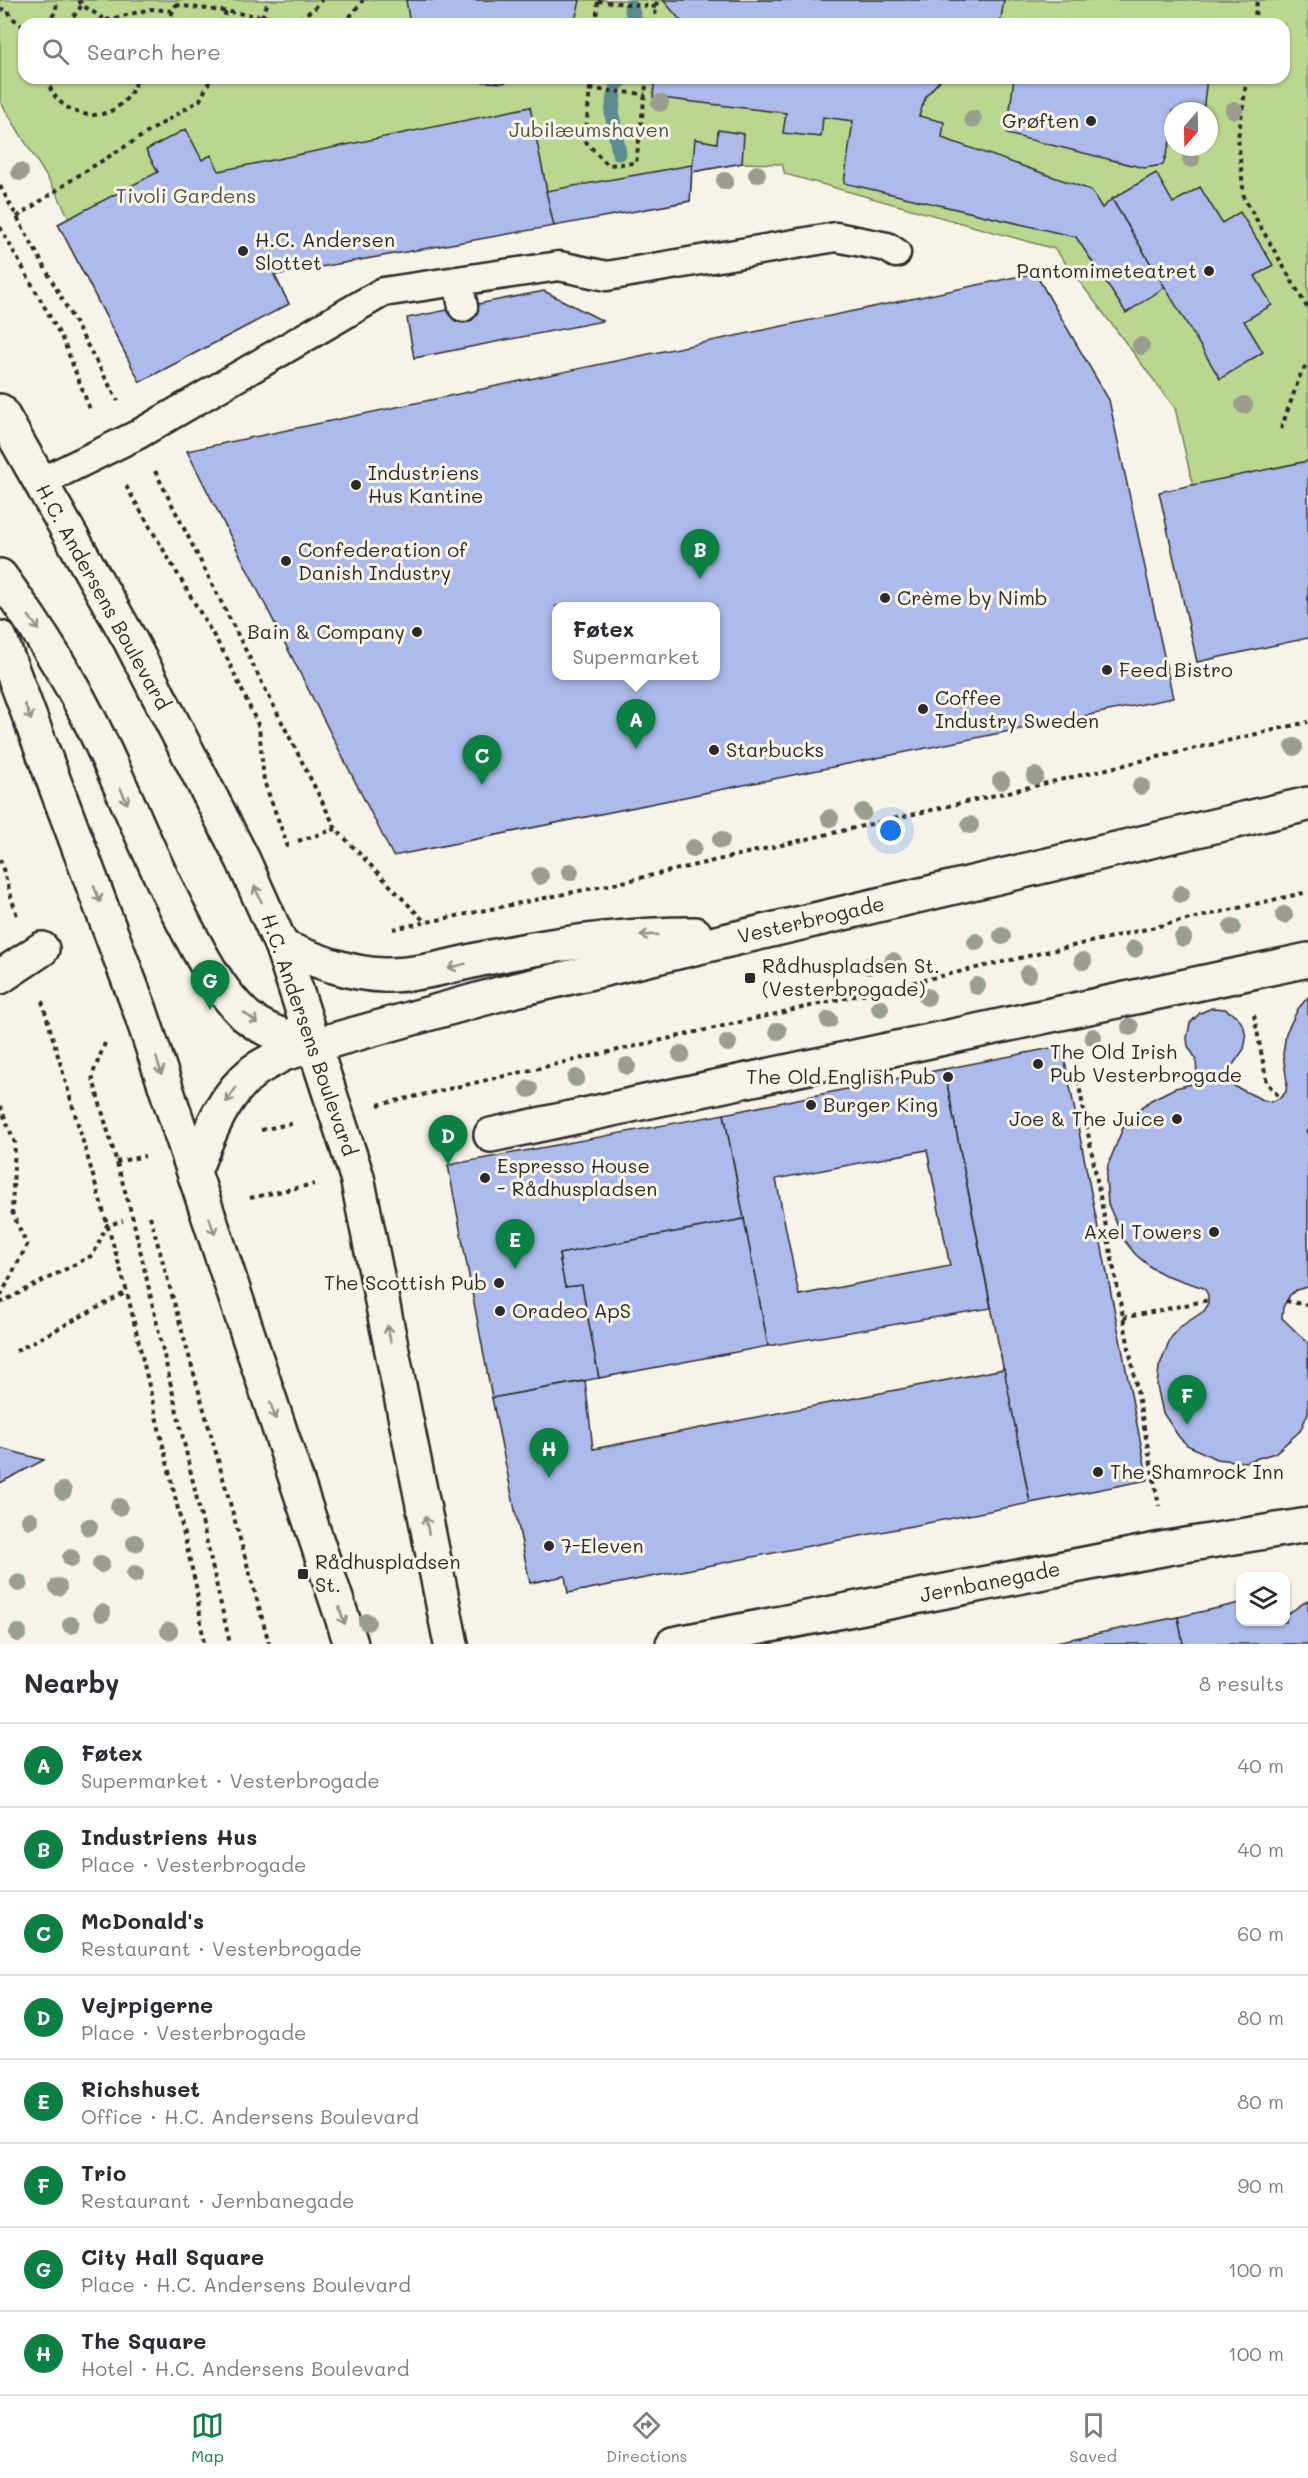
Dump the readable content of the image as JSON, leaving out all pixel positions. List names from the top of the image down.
{
  "streets": {
    "street": ["H.C. Andersens Boulevard", "Vesterbrogade", "Jernbanegade"]
  },
  "crossings": [
    ["H.C. Andersens Boulevard", "Vesterbrogade"]
  ],
  "parks": ["Jubilæumshaven", "Tivoli Gardens"],
  "places": {
    "other": [
      "Grøften",
      "H.C. Andersen Slottet",
      "Pantomimeteatret",
      "Industriens Hus Kantine",
      "Confederation of Danish Industry",
      "Crème by Nimb",
      "Bain & Company",
      "Feed Bistro",
      "Coffee Industry Sweden",
      "Starbucks",
      "The Old Irish Pub Vesterbrogade",
      "The Old English Pub",
      "Burger King",
      "Joe & The Juice",
      "Espresso House - Rådhuspladsen",
      "Axel Towers",
      "The Scottish Pub",
      "Oradeo ApS",
      "The Shamrock Inn",
      "7-Eleven"
    ],
    "transit": ["Rådhuspladsen St. (Vesterbrogade)", "Rådhuspladsen St."]
  },
  "north": "bottom",
  "page": {
    "search": "Search here",
    "pins": [
      "B",
      "A",
      "C",
      "G",
      "D",
      "E",
      "F",
      "H"
    ],
    "popup": ["Føtex", "Supermarket"],
    "heading": ["Nearby", "8 results"],
    "list": [
      {
        "mark": "A",
        "name": "Føtex",
        "note": "Supermarket · Vesterbrogade",
        "value": "40 m"
      },
      {
        "mark": "B",
        "name": "Industriens Hus",
        "note": "Place · Vesterbrogade",
        "value": "40 m"
      },
      {
        "mark": "C",
        "name": "McDonald's",
        "note": "Restaurant · Vesterbrogade",
        "value": "60 m"
      },
      {
        "mark": "D",
        "name": "Vejrpigerne",
        "note": "Place · Vesterbrogade",
        "value": "80 m"
      },
      {
        "mark": "E",
        "name": "Richshuset",
        "note": "Office · H.C. Andersens Boulevard",
        "value": "80 m"
      },
      {
        "mark": "F",
        "name": "Trio",
        "note": "Restaurant · Jernbanegade",
        "value": "90 m"
      },
      {
        "mark": "G",
        "name": "City Hall Square",
        "note": "Place · H.C. Andersens Boulevard",
        "value": "100 m"
      },
      {
        "mark": "H",
        "name": "The Square",
        "note": "Hotel · H.C. Andersens Boulevard",
        "value": "100 m"
      }
    ],
    "nav": ["Map", "Directions", "Saved"]
  }
}
